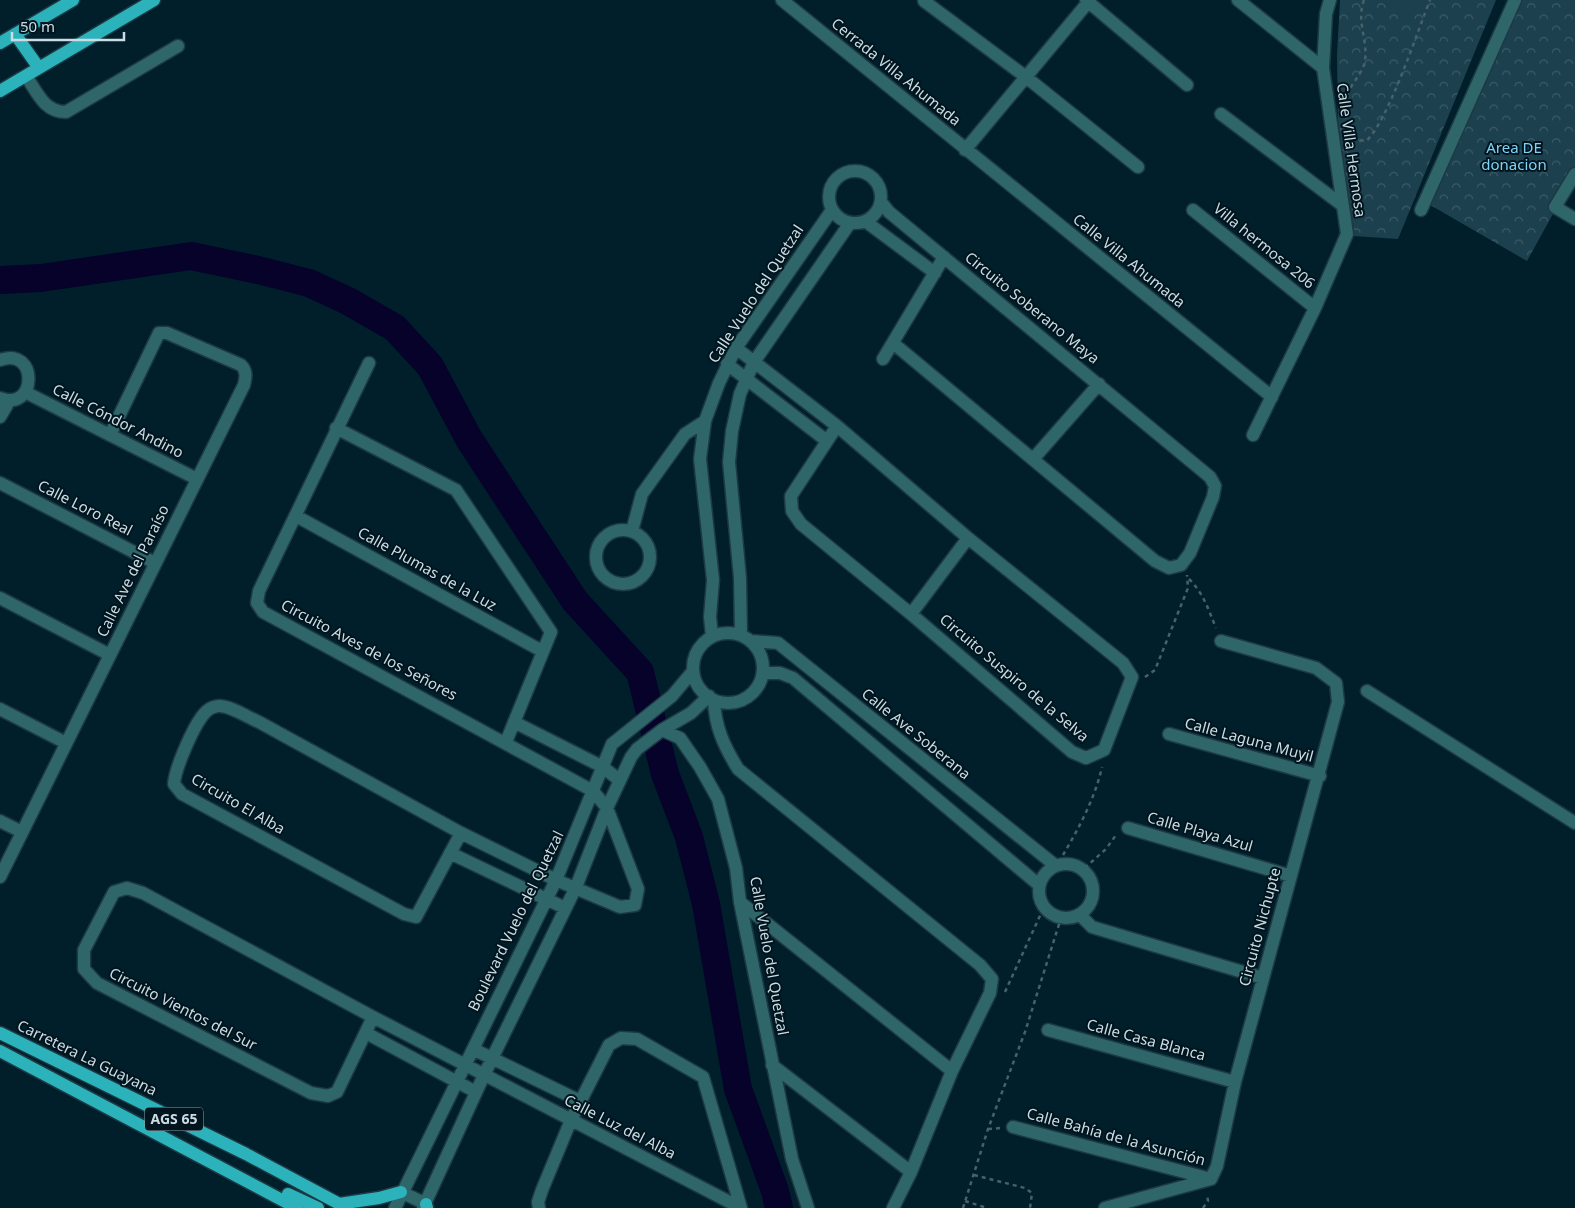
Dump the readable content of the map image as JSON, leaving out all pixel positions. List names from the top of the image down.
{
  "streets": {
    "main road": ["Carretera La Guayana", "AGS 65"],
    "street": [
      "Cerrada Villa Ahumada",
      "Calle Villa Hermosa",
      "Villa hermosa 206",
      "Calle Villa Ahumada",
      "Calle Vuelo del Quetzal",
      "Circuito Soberano Maya",
      "Calle Cóndor Andino",
      "Calle Loro Real",
      "Calle Plumas de la Luz",
      "Calle Ave del Paraíso",
      "Circuito Aves de los Señores",
      "Circuito Suspiro de la Selva",
      "Calle Ave Soberana",
      "Calle Laguna Muyil",
      "Circuito El Alba",
      "Calle Playa Azul",
      "Boulevard Vuelo del Quetzal",
      "Circuito Nichupte",
      "Circuito Vientos del Sur",
      "Calle Casa Blanca",
      "Calle Luz del Alba",
      "Calle Bahía de la Asunción"
    ]
  },
  "crossings": [
    ["Cerrada Villa Ahumada", "Calle Villa Ahumada"],
    ["Calle Villa Hermosa", "Villa hermosa 206"],
    ["Calle Villa Hermosa", "Calle Villa Ahumada"],
    ["Calle Vuelo del Quetzal", "Circuito Soberano Maya"],
    ["Calle Vuelo del Quetzal", "Calle Ave Soberana"],
    ["Calle Vuelo del Quetzal", "Boulevard Vuelo del Quetzal"],
    ["Calle Cóndor Andino", "Calle Ave del Paraíso"],
    ["Calle Loro Real", "Calle Ave del Paraíso"],
    ["Calle Plumas de la Luz", "Circuito Aves de los Señores"],
    ["Circuito Aves de los Señores", "Boulevard Vuelo del Quetzal"],
    ["Calle Ave Soberana", "Boulevard Vuelo del Quetzal"],
    ["Calle Laguna Muyil", "Circuito Nichupte"],
    ["Circuito El Alba", "Boulevard Vuelo del Quetzal"],
    ["Calle Playa Azul", "Circuito Nichupte"],
    ["Boulevard Vuelo del Quetzal", "Circuito Vientos del Sur"],
    ["Boulevard Vuelo del Quetzal", "Calle Luz del Alba"],
    ["Circuito Nichupte", "Calle Casa Blanca"],
    ["Circuito Nichupte", "Calle Bahía de la Asunción"],
    ["Circuito Vientos del Sur", "Calle Luz del Alba"]
  ],
  "parks": ["Area DE donacion"],
  "scale_bar": "50 m"
}
